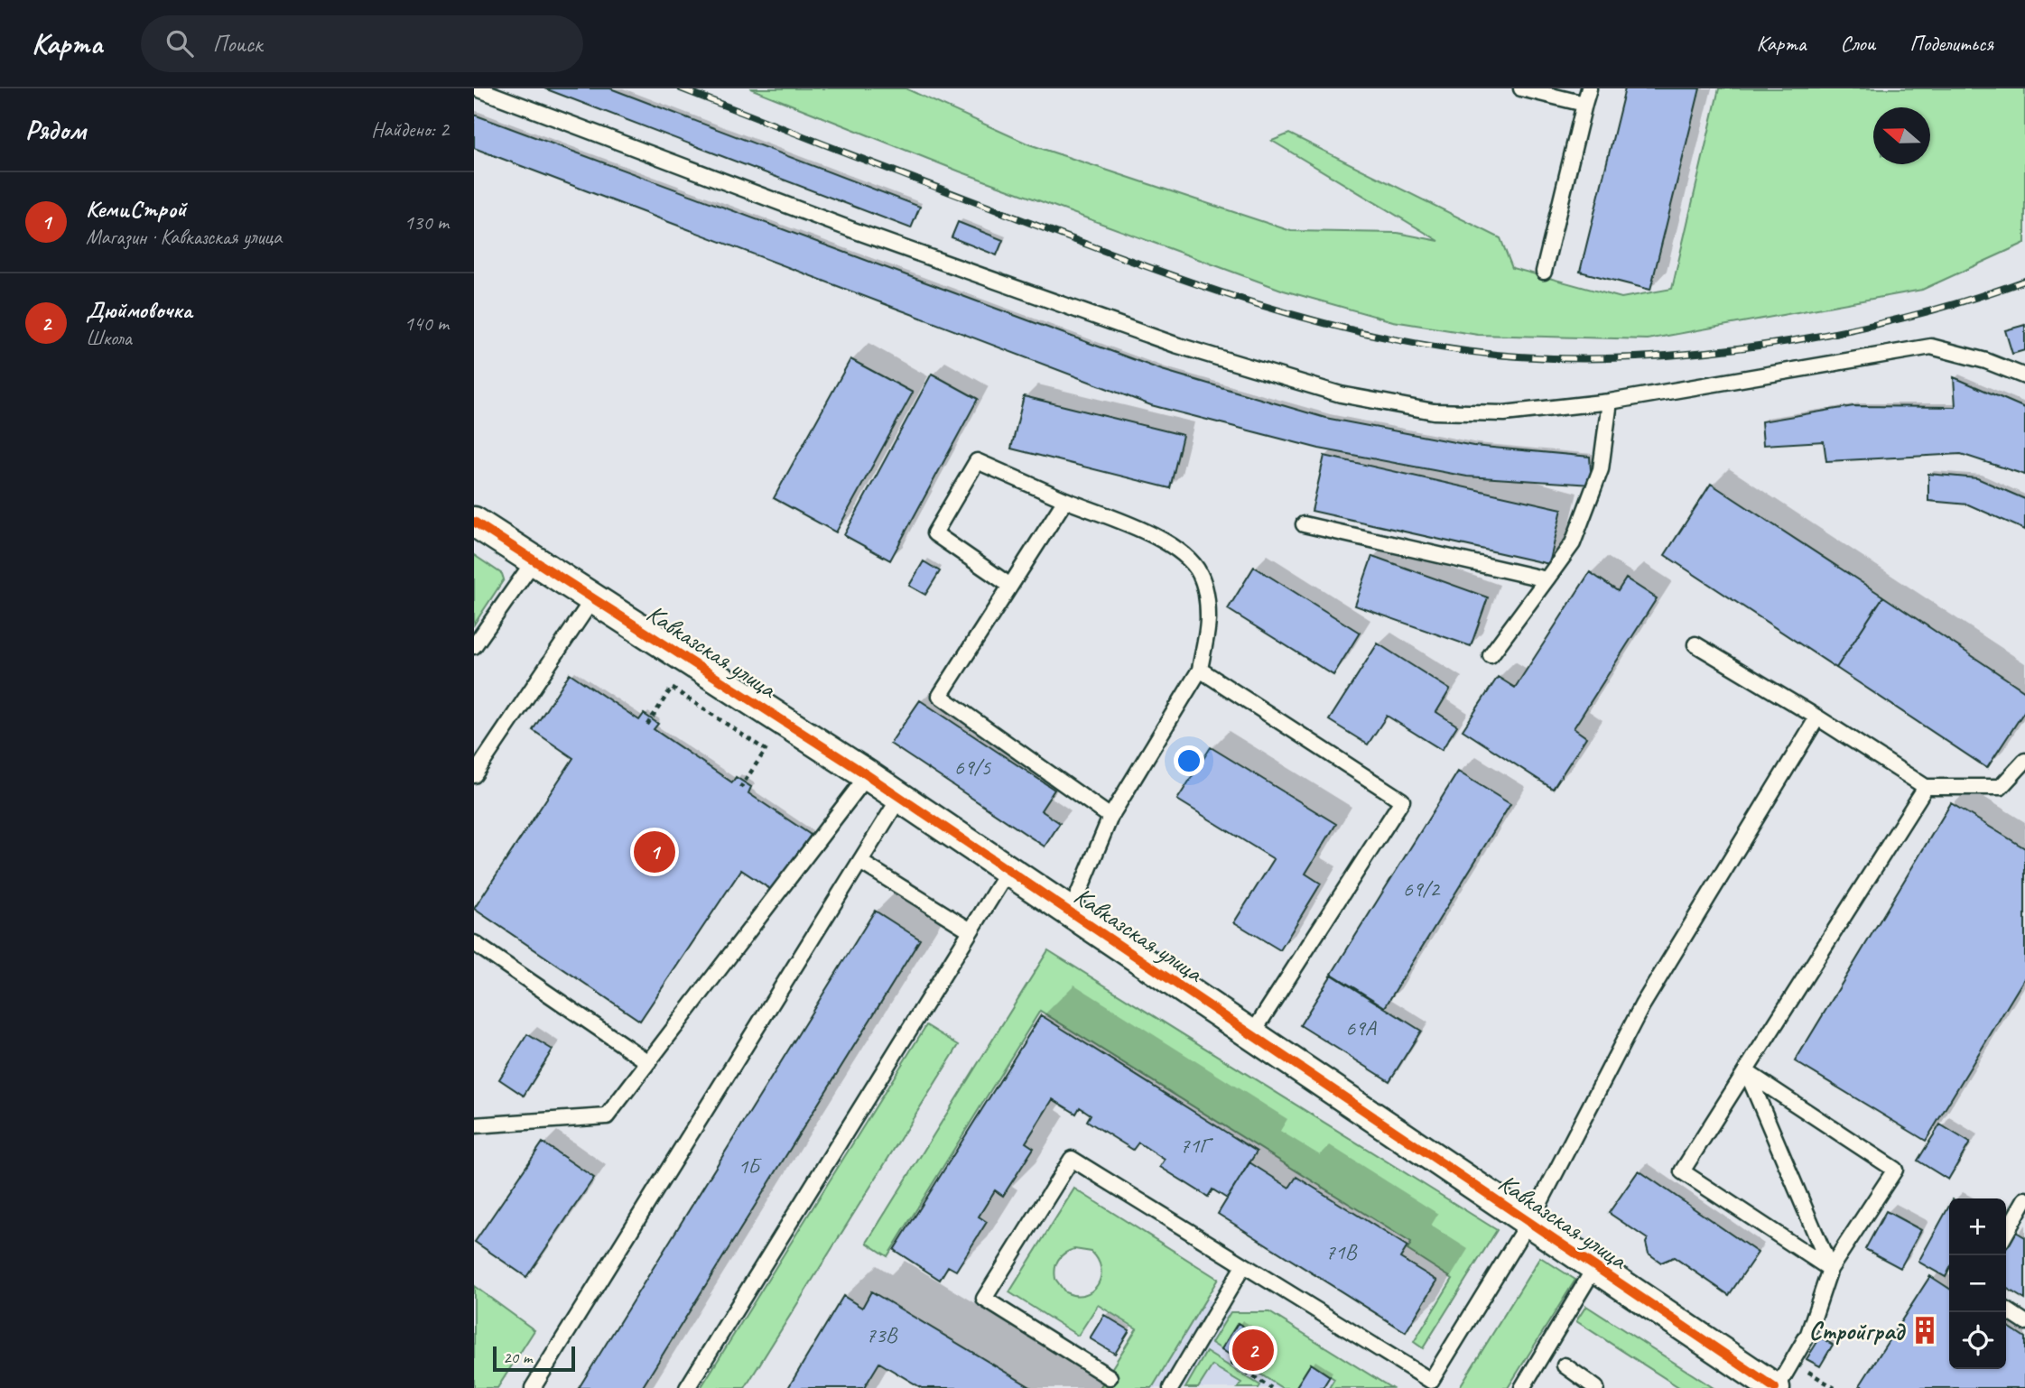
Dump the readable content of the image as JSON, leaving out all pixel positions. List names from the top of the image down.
{
  "streets": {
    "street": ["Кавказская улица"]
  },
  "places": {
    "building": ["Стройград"]
  },
  "house_numbers": [
    "69/5",
    "69/2",
    "69А",
    "71Г",
    "1Б",
    "71В",
    "73В"
  ],
  "scale_bar": "20 m",
  "north": "left",
  "page": {
    "header": "Карта",
    "search": "Поиск",
    "nav": ["Карта", "Слои", "Поделиться"],
    "heading": ["Рядом", "Найдено: 2"],
    "list": [
      {
        "mark": "1",
        "name": "КемиСтрой",
        "note": "Магазин · Кавказская улица",
        "value": "130 m"
      },
      {
        "mark": "2",
        "name": "Дюймовочка",
        "note": "Школа",
        "value": "140 m"
      }
    ],
    "pins": ["1", "2"],
    "map_buttons": ["+", "−"],
    "scale": "20 m"
  }
}
